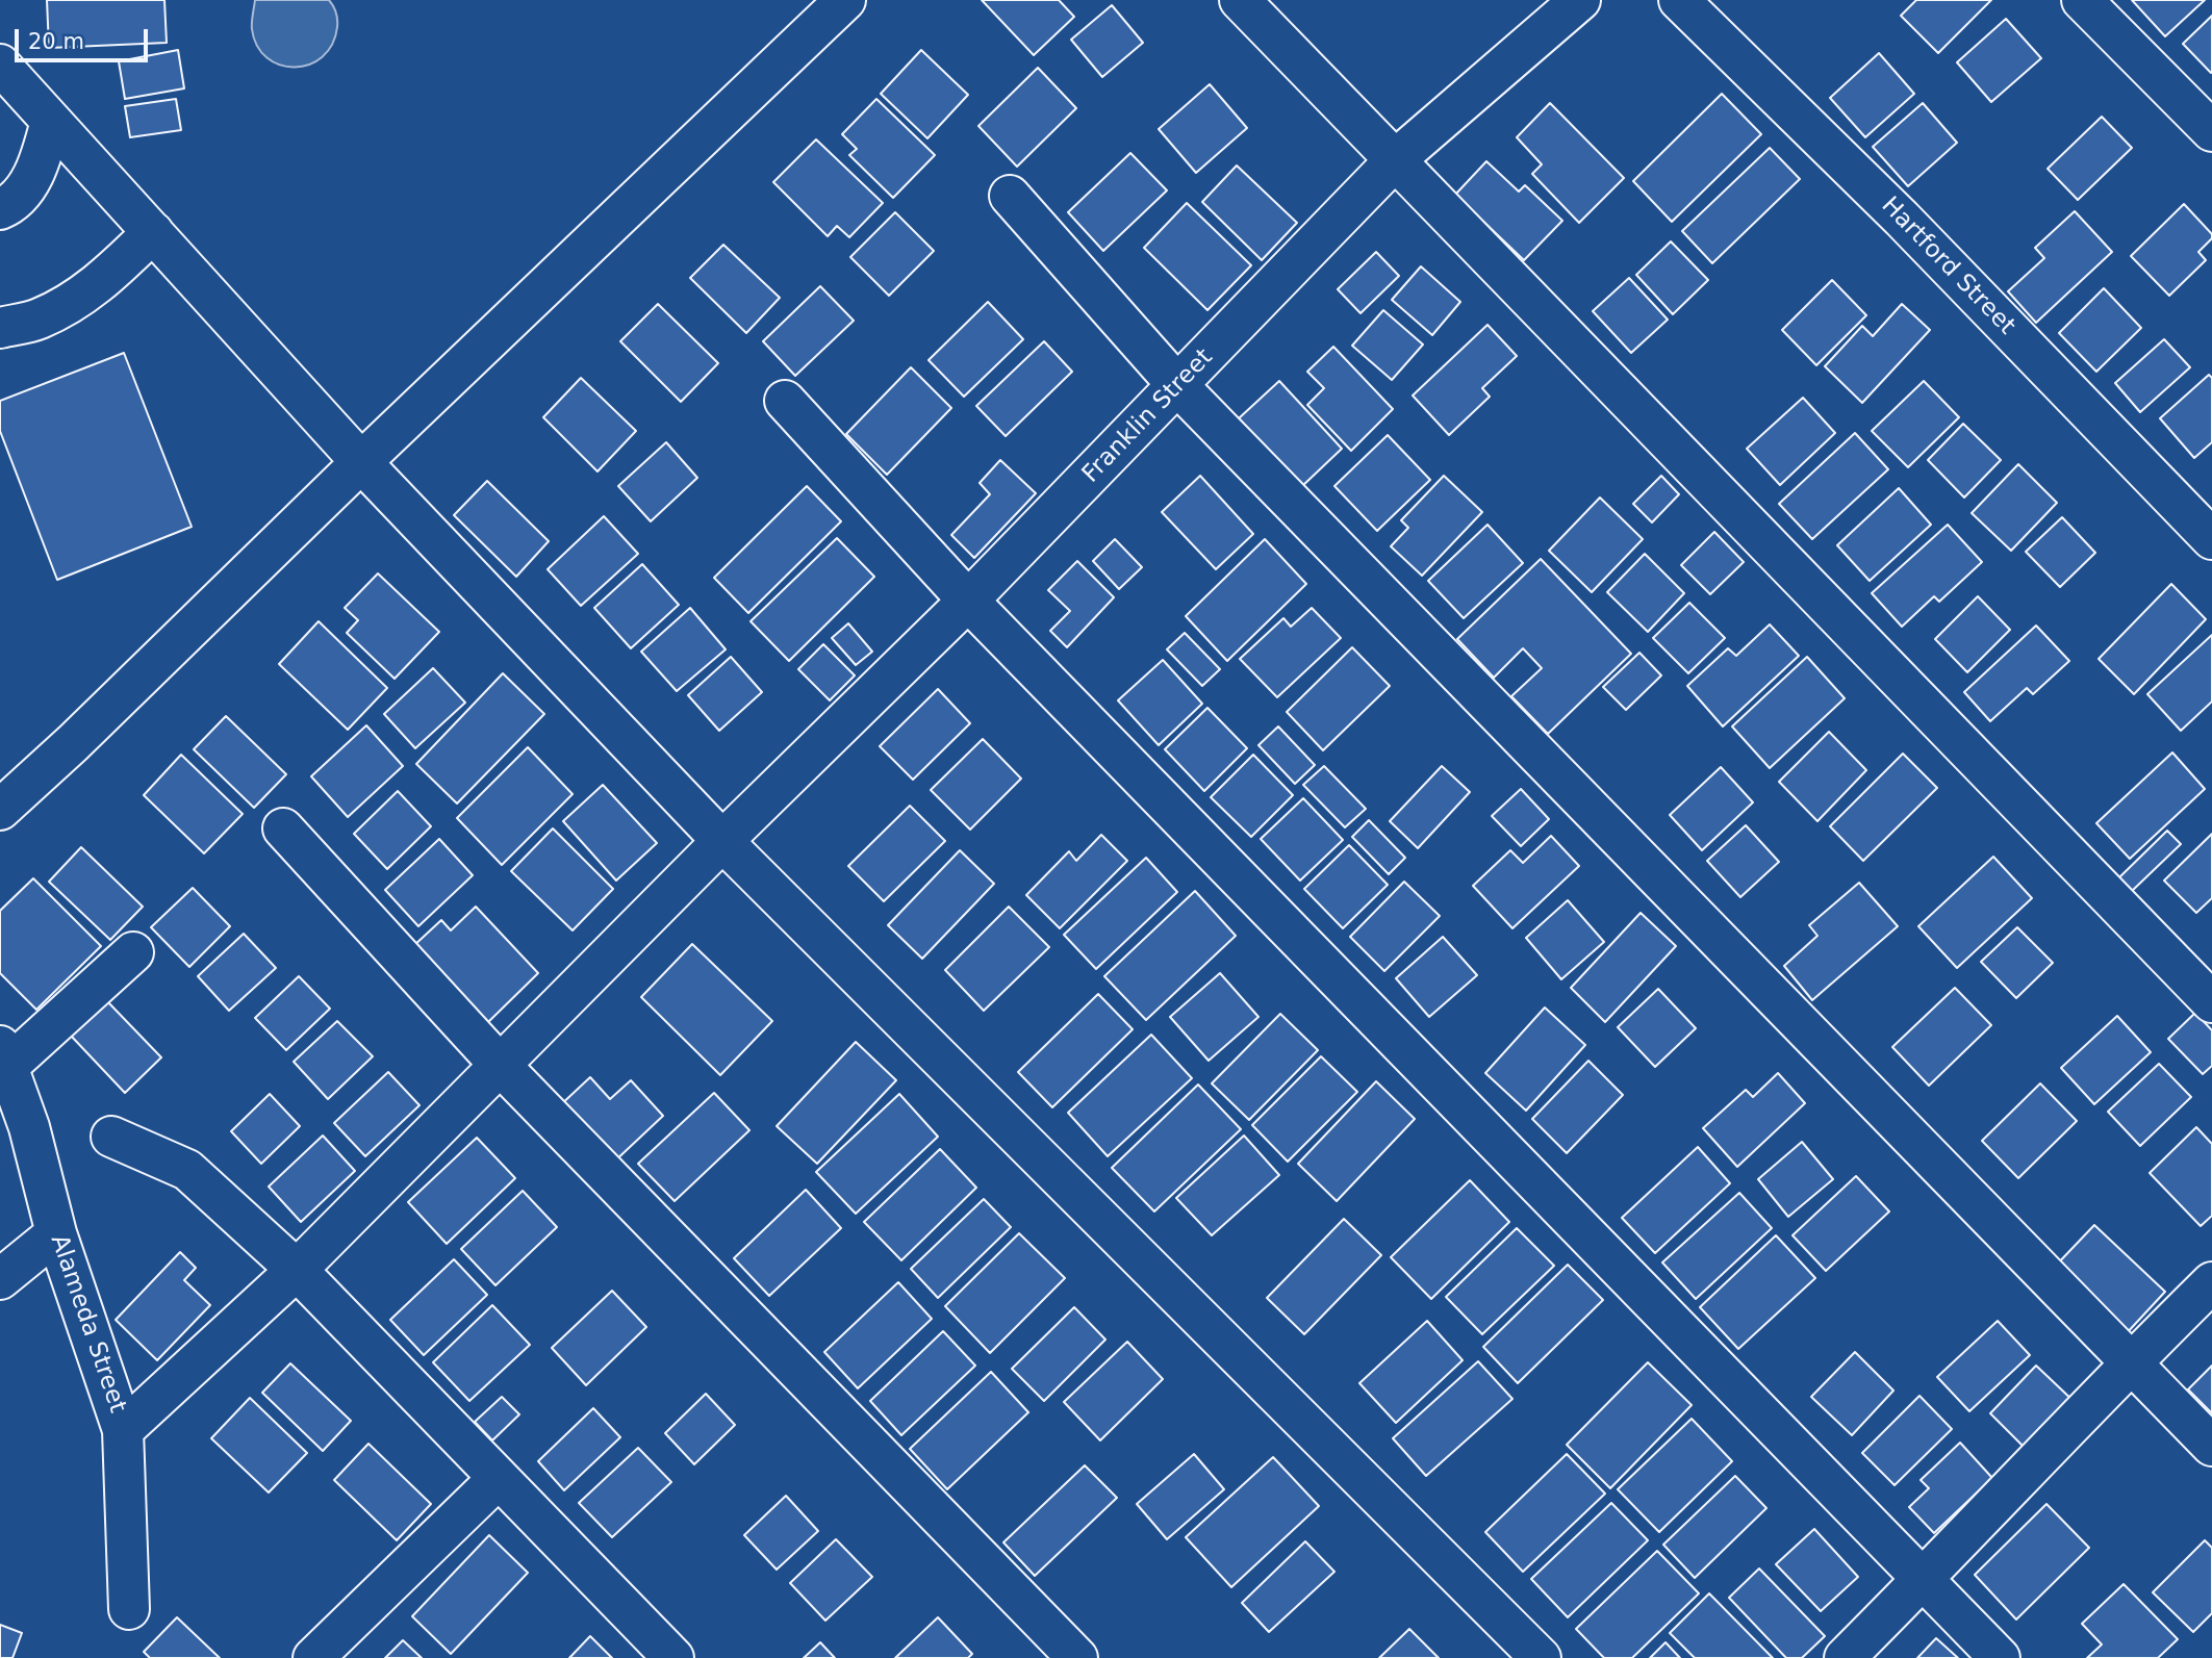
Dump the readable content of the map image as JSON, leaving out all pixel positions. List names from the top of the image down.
{
  "streets": {
    "street": ["Hartford Street", "Franklin Street", "Alameda Street"]
  },
  "crossings": [
    ["Franklin Street", "Alameda Street"]
  ],
  "scale_bar": "20 m"
}
